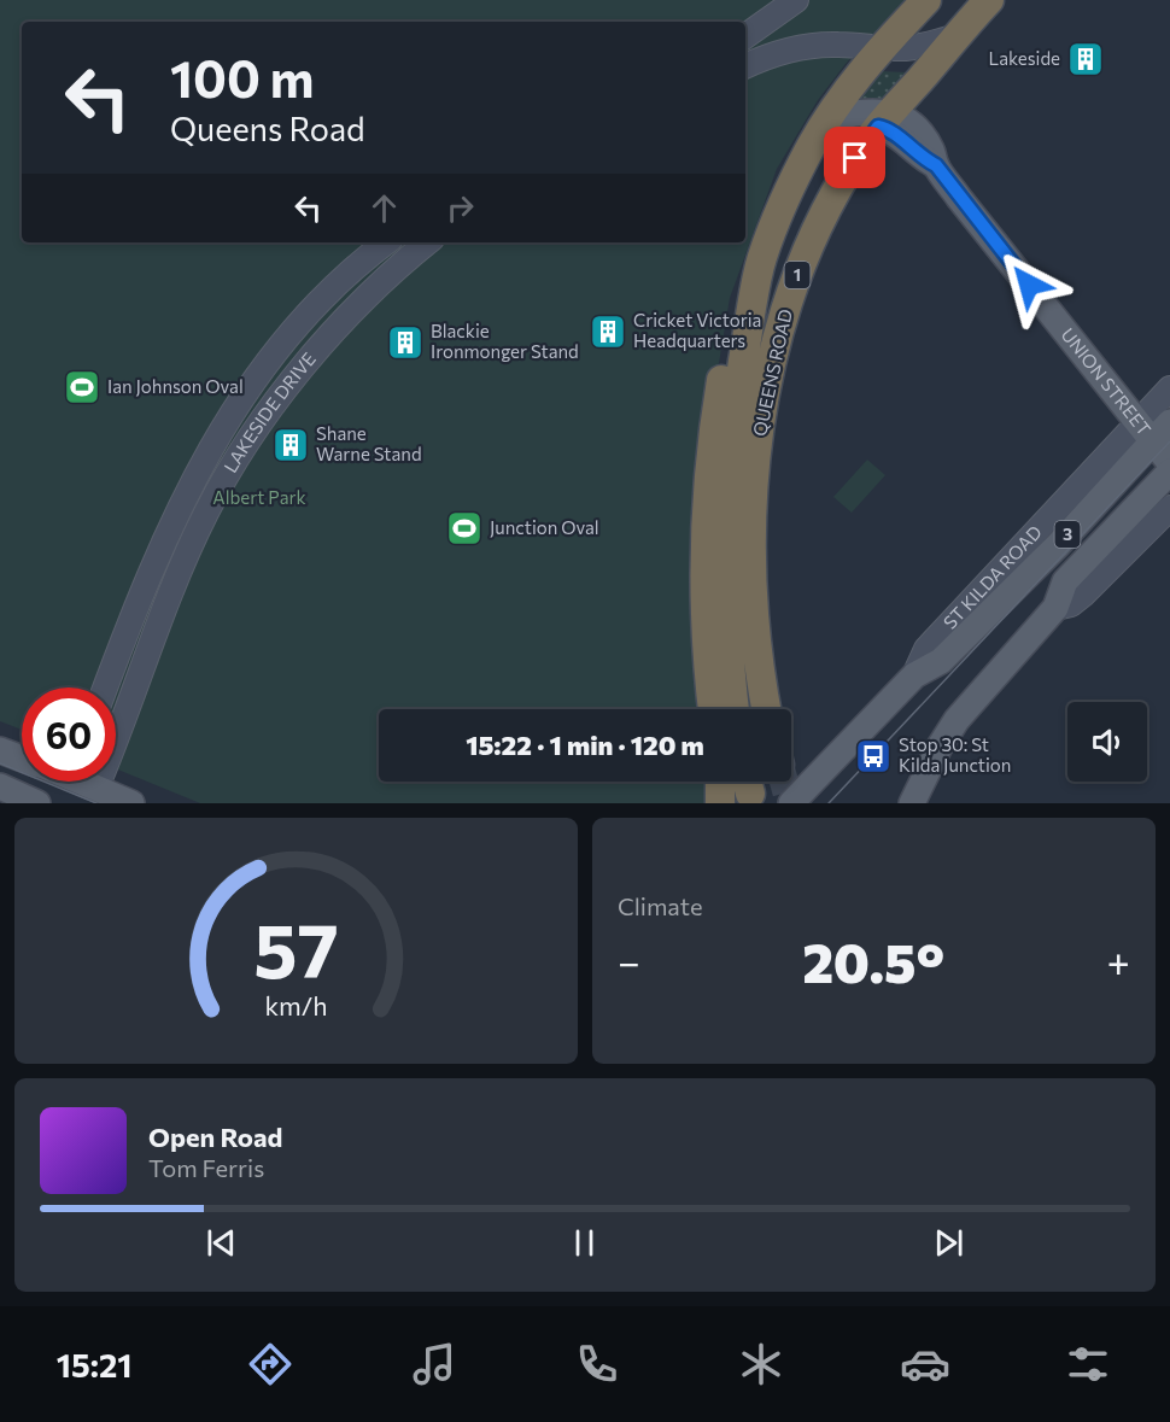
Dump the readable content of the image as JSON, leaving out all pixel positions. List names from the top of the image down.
{
  "streets": {
    "highway": ["1", "QUEENS ROAD"],
    "main road": ["UNION STREET", "3", "ST KILDA ROAD"],
    "street": ["LAKESIDE DRIVE"]
  },
  "crossings": [
    ["QUEENS ROAD", "UNION STREET"],
    ["UNION STREET", "ST KILDA ROAD"]
  ],
  "parks": ["Albert Park"],
  "places": {
    "building": [
      "Lakeside",
      "Cricket Victoria Headquarters",
      "Blackie Ironmonger Stand",
      "Shane Warne Stand"
    ],
    "sports": ["Ian Johnson Oval", "Junction Oval"],
    "bus stop": ["Stop 30: St Kilda Junction"]
  },
  "page": {
    "turn": ["100 m", "Queens Road"],
    "limit": "60",
    "trip": "15:22 · 1 min · 120 m",
    "tile": "Climate",
    "heat": ["−", "20.5°", "+"],
    "song": ["Open Road", "Tom Ferris"],
    "tabs": "15:21",
    "gauge": ["57", "km/h"]
  }
}
